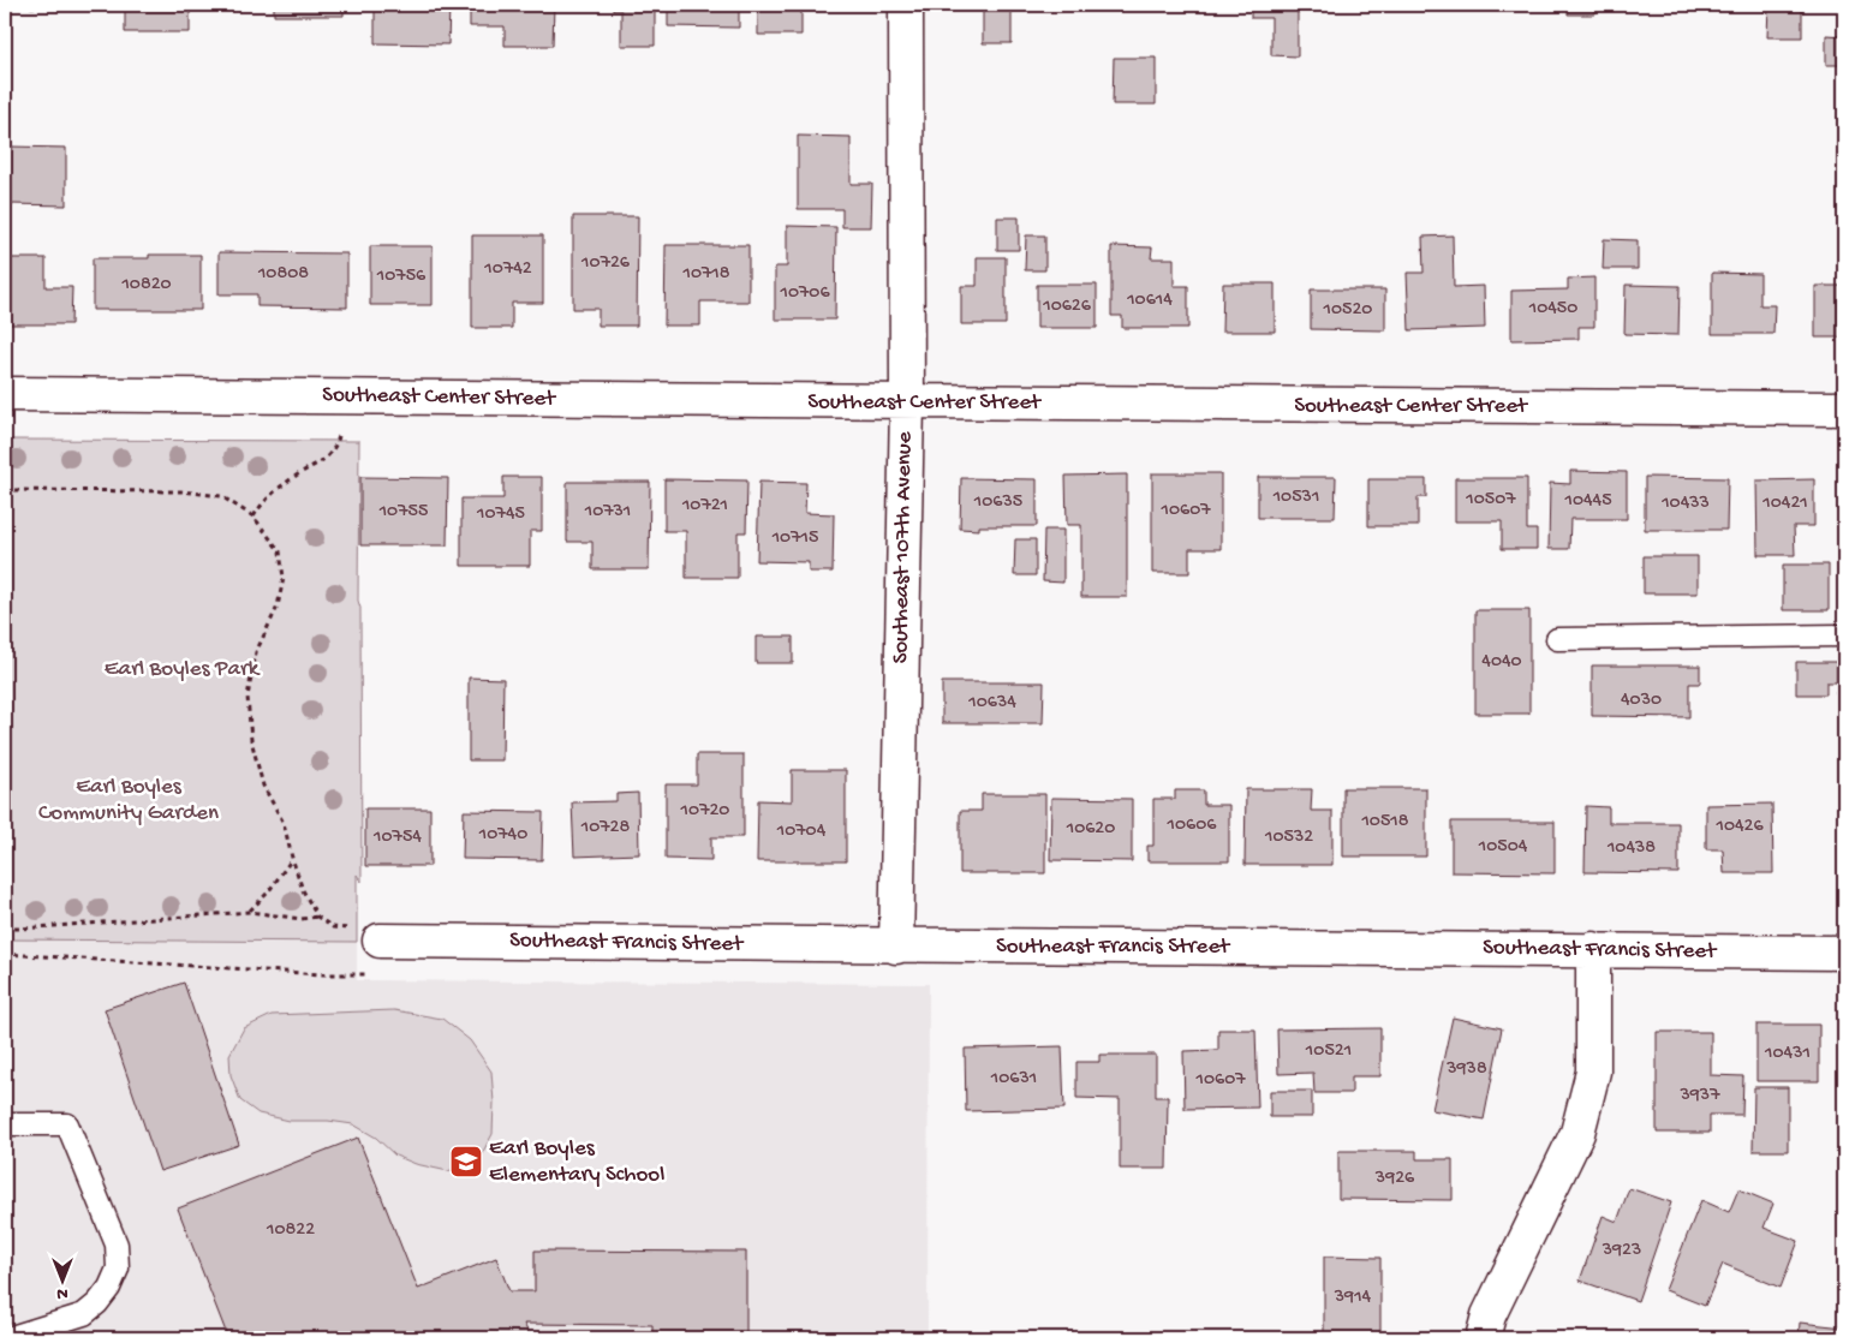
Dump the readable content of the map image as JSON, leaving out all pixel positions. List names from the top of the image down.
{
  "streets": {
    "street": ["Southeast Center Street", "Southeast 107th Avenue", "Southeast Francis Street"]
  },
  "crossings": [
    ["Southeast Center Street", "Southeast 107th Avenue"],
    ["Southeast 107th Avenue", "Southeast Francis Street"]
  ],
  "parks": ["Earl Boyles Park", "Earl Boyles Community Garden"],
  "places": {
    "school or university": ["Earl Boyles Elementary School"]
  },
  "house_numbers": [
    "10726",
    "10742",
    "10808",
    "10718",
    "10756",
    "10820",
    "10706",
    "10614",
    "10626",
    "10450",
    "10520",
    "10531",
    "10507",
    "10445",
    "10635",
    "10433",
    "10421",
    "10721",
    "10607",
    "10755",
    "10731",
    "10745",
    "10715",
    "4040",
    "4030",
    "10634",
    "10720",
    "10518",
    "10606",
    "10426",
    "10728",
    "10620",
    "10704",
    "10740",
    "10754",
    "10532",
    "10504",
    "10438",
    "10521",
    "10431",
    "3938",
    "10631",
    "10607",
    "3937",
    "3926",
    "10822",
    "3923",
    "3914"
  ],
  "north": "bottom"
}
